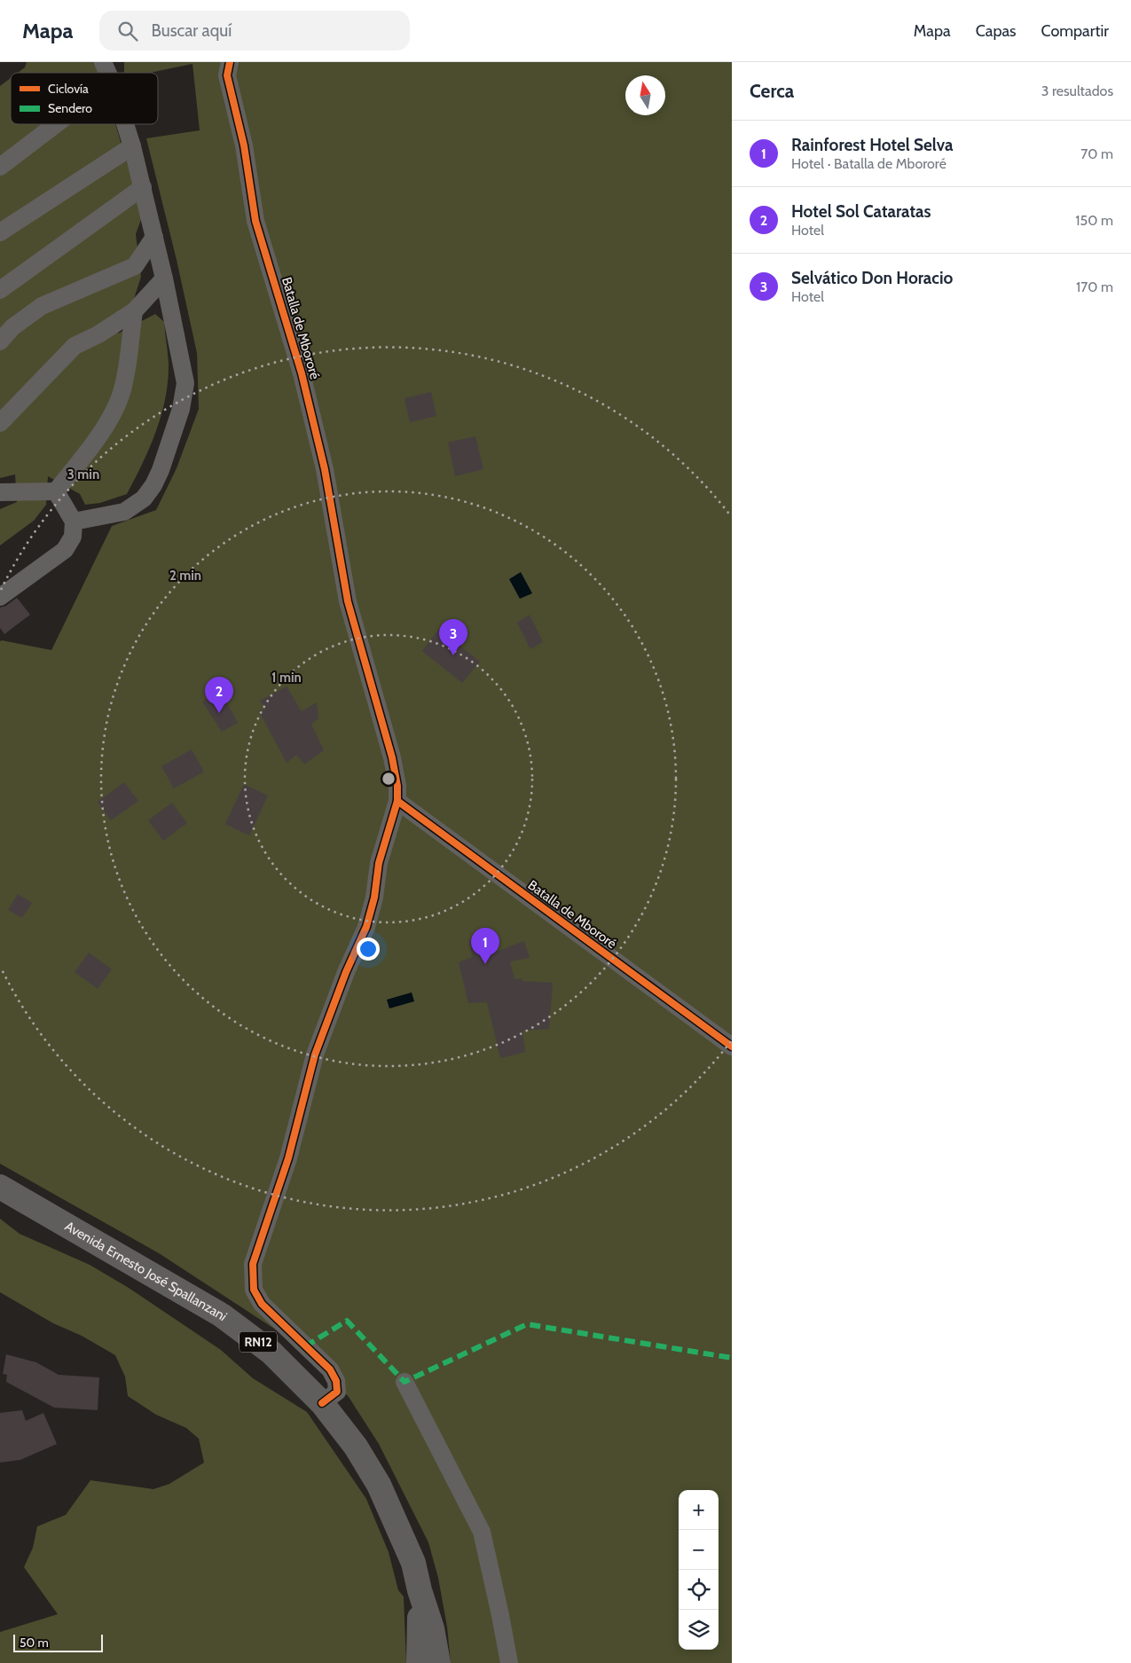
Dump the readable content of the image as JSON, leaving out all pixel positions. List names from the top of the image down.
{
  "streets": {
    "highway": ["Avenida Ernesto José Spallanzani", "RN12"],
    "street": ["Batalla de Mbororé"]
  },
  "crossings": [
    ["Batalla de Mbororé", "Avenida Ernesto José Spallanzani"]
  ],
  "legend": ["Ciclovía", "Sendero"],
  "scale_bar": "50 m",
  "north": "top",
  "page": {
    "header": "Mapa",
    "search": "Buscar aquí",
    "nav": ["Mapa", "Capas", "Compartir"],
    "heading": ["Cerca", "3 resultados"],
    "list": [
      {
        "mark": "1",
        "name": "Rainforest Hotel Selva",
        "note": "Hotel · Batalla de Mbororé",
        "value": "70 m"
      },
      {
        "mark": "2",
        "name": "Hotel Sol Cataratas",
        "note": "Hotel",
        "value": "150 m"
      },
      {
        "mark": "3",
        "name": "Selvático Don Horacio",
        "note": "Hotel",
        "value": "170 m"
      }
    ],
    "pins": ["3", "2", "1"],
    "map_buttons": ["+", "−"],
    "scale": "50 m"
  },
  "rings": ["3 min", "2 min", "1 min"]
}
